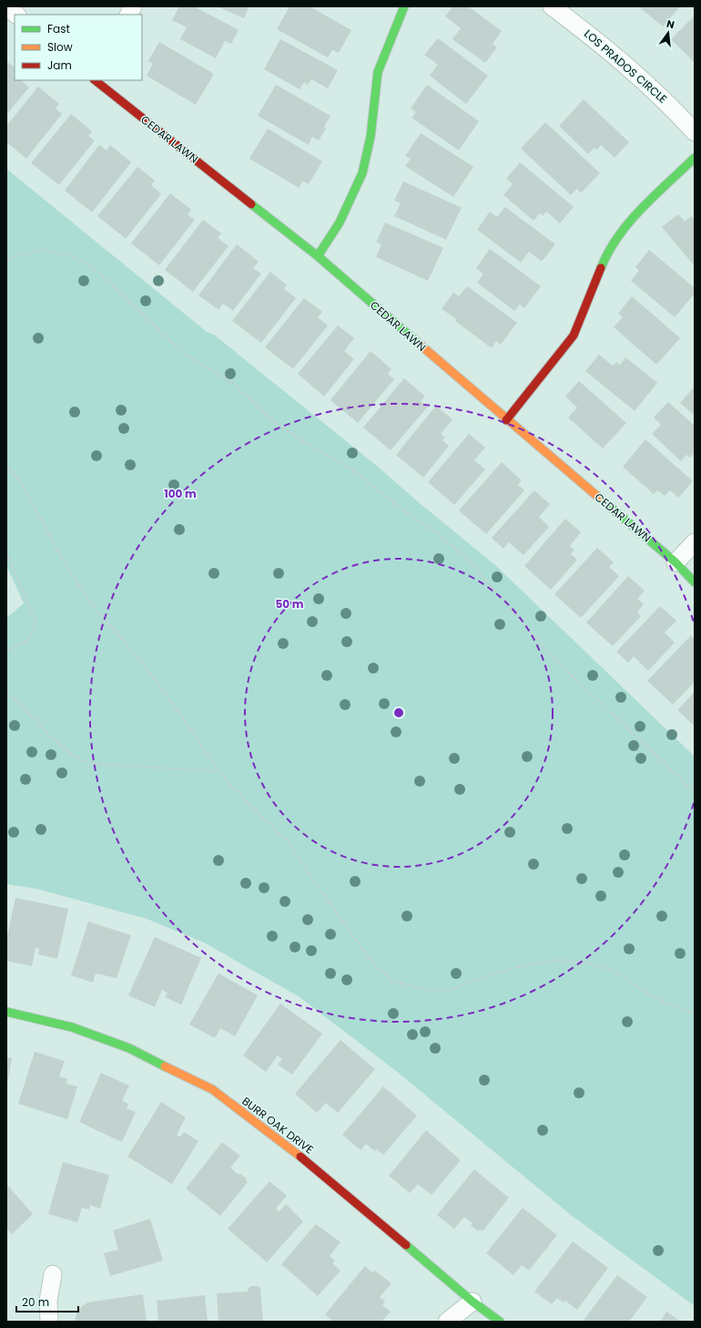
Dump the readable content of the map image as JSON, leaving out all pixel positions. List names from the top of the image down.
{
  "streets": {
    "street": ["LOS PRADOS CIRCLE", "CEDAR LAWN", "BURR OAK DRIVE"]
  },
  "legend": ["Fast", "Slow", "Jam"],
  "scale_bar": "20 m",
  "north": "top",
  "rings": ["100 m", "50 m"]
}
